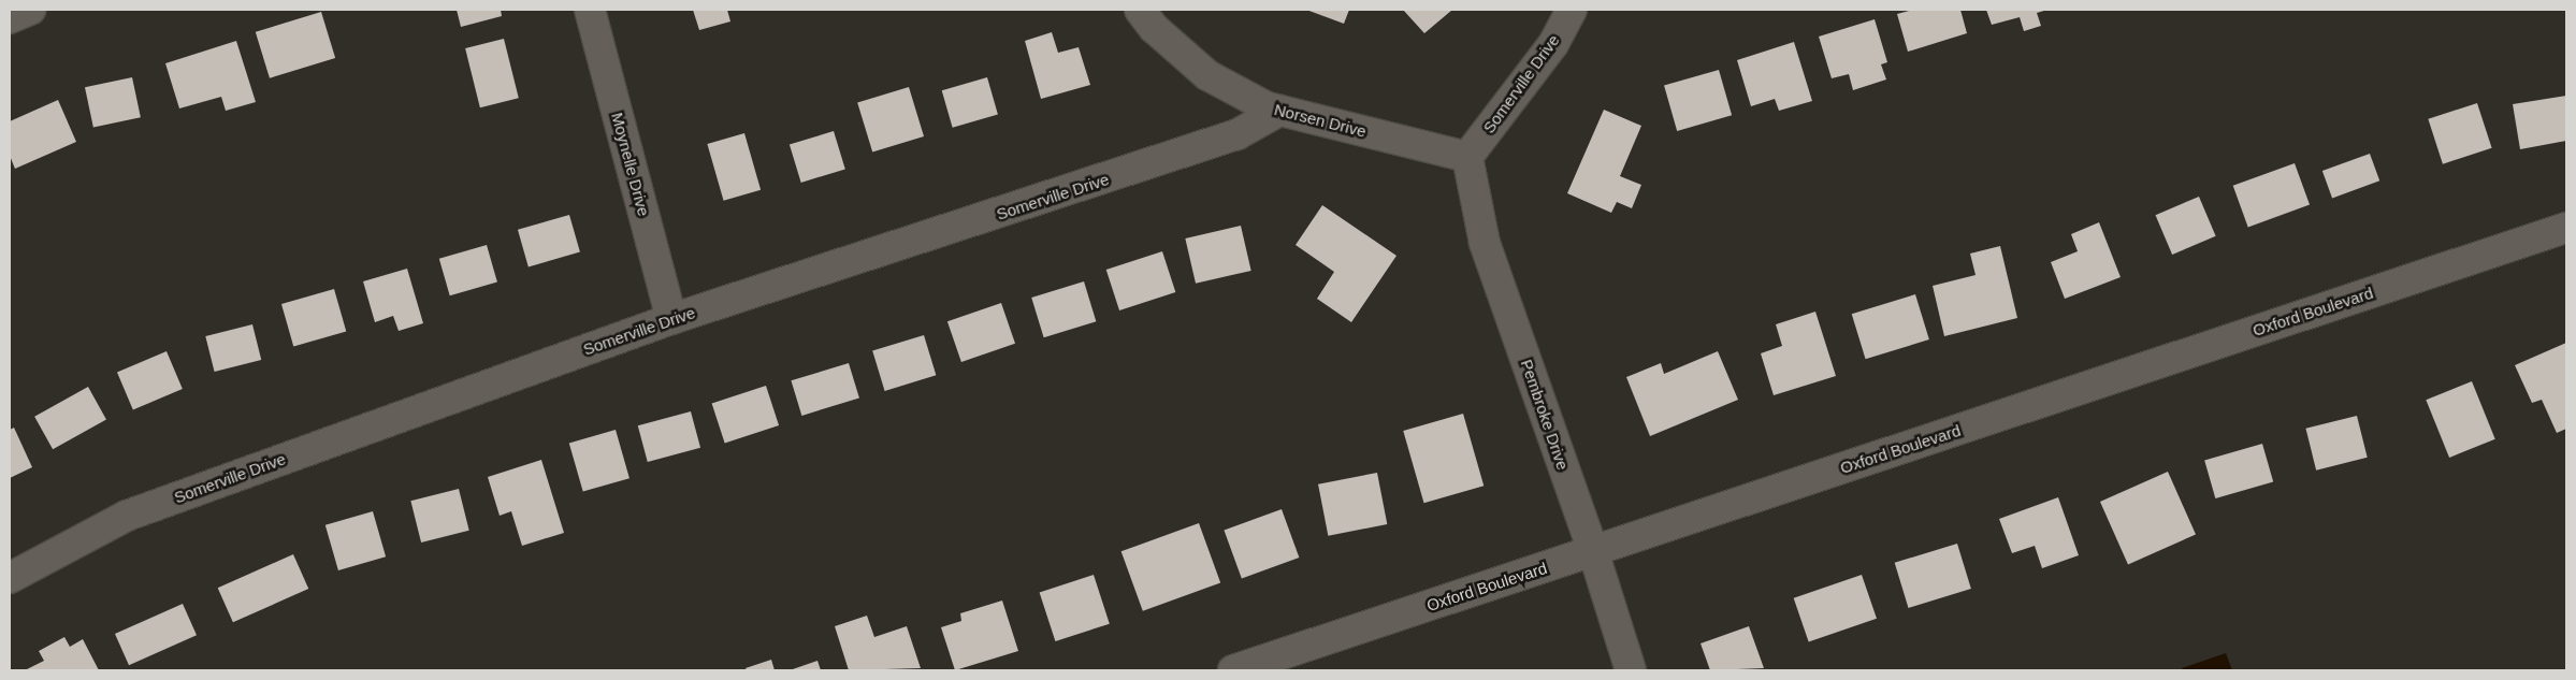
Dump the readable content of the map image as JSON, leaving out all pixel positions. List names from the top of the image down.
{
  "streets": {
    "street": [
      "Somerville Drive",
      "Norsen Drive",
      "Moynelle Drive",
      "Oxford Boulevard",
      "Pembroke Drive"
    ]
  },
  "crossings": [
    ["Somerville Drive", "Norsen Drive"],
    ["Somerville Drive", "Moynelle Drive"],
    ["Somerville Drive", "Pembroke Drive"],
    ["Norsen Drive", "Pembroke Drive"],
    ["Oxford Boulevard", "Pembroke Drive"]
  ]
}
